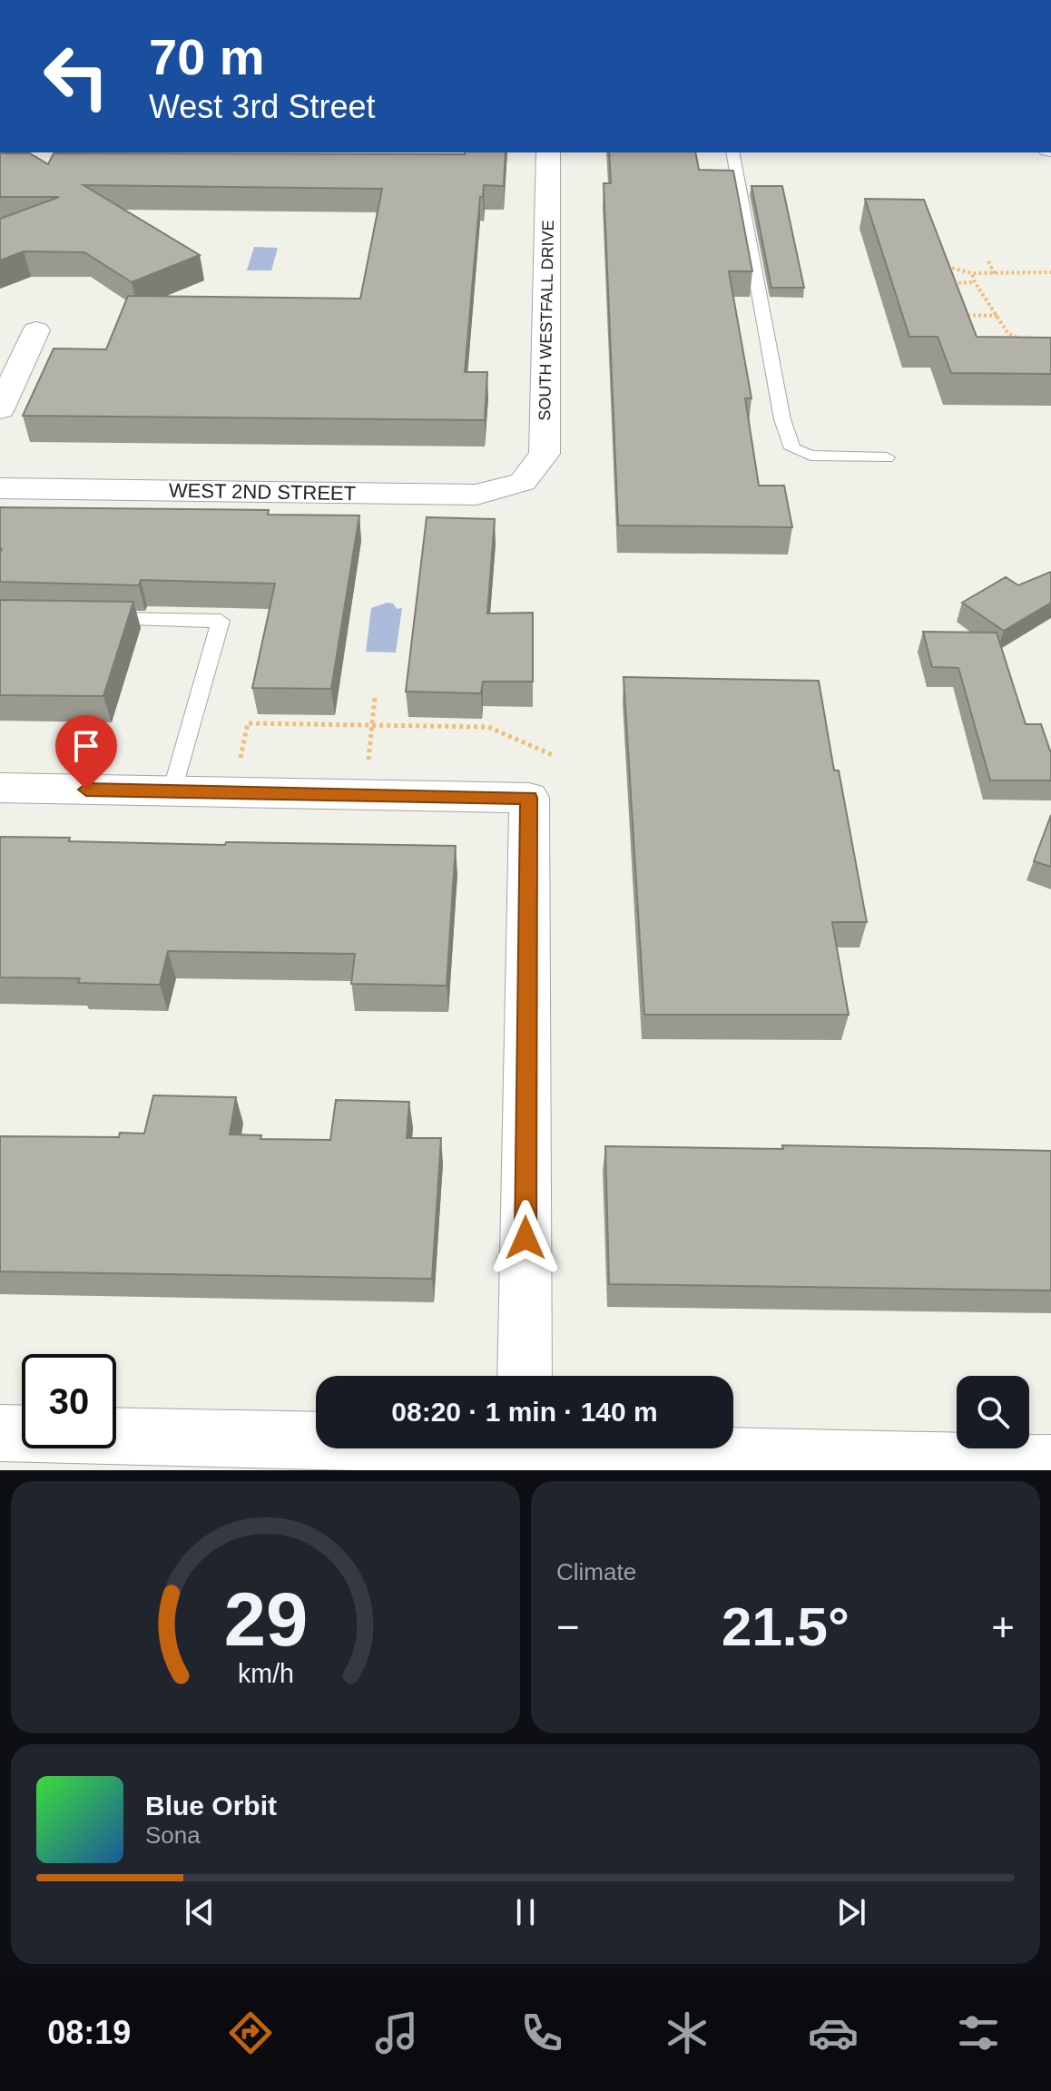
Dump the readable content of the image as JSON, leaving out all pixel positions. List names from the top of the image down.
{
  "streets": {
    "street": ["SOUTH WESTFALL DRIVE", "WEST 2ND STREET"]
  },
  "crossings": [
    ["SOUTH WESTFALL DRIVE", "WEST 2ND STREET"]
  ],
  "page": {
    "turn": ["70 m", "West 3rd Street"],
    "limit": "30",
    "trip": "08:20 · 1 min · 140 m",
    "tile": "Climate",
    "heat": ["−", "21.5°", "+"],
    "song": ["Blue Orbit", "Sona"],
    "tabs": "08:19",
    "gauge": ["29", "km/h"]
  }
}
